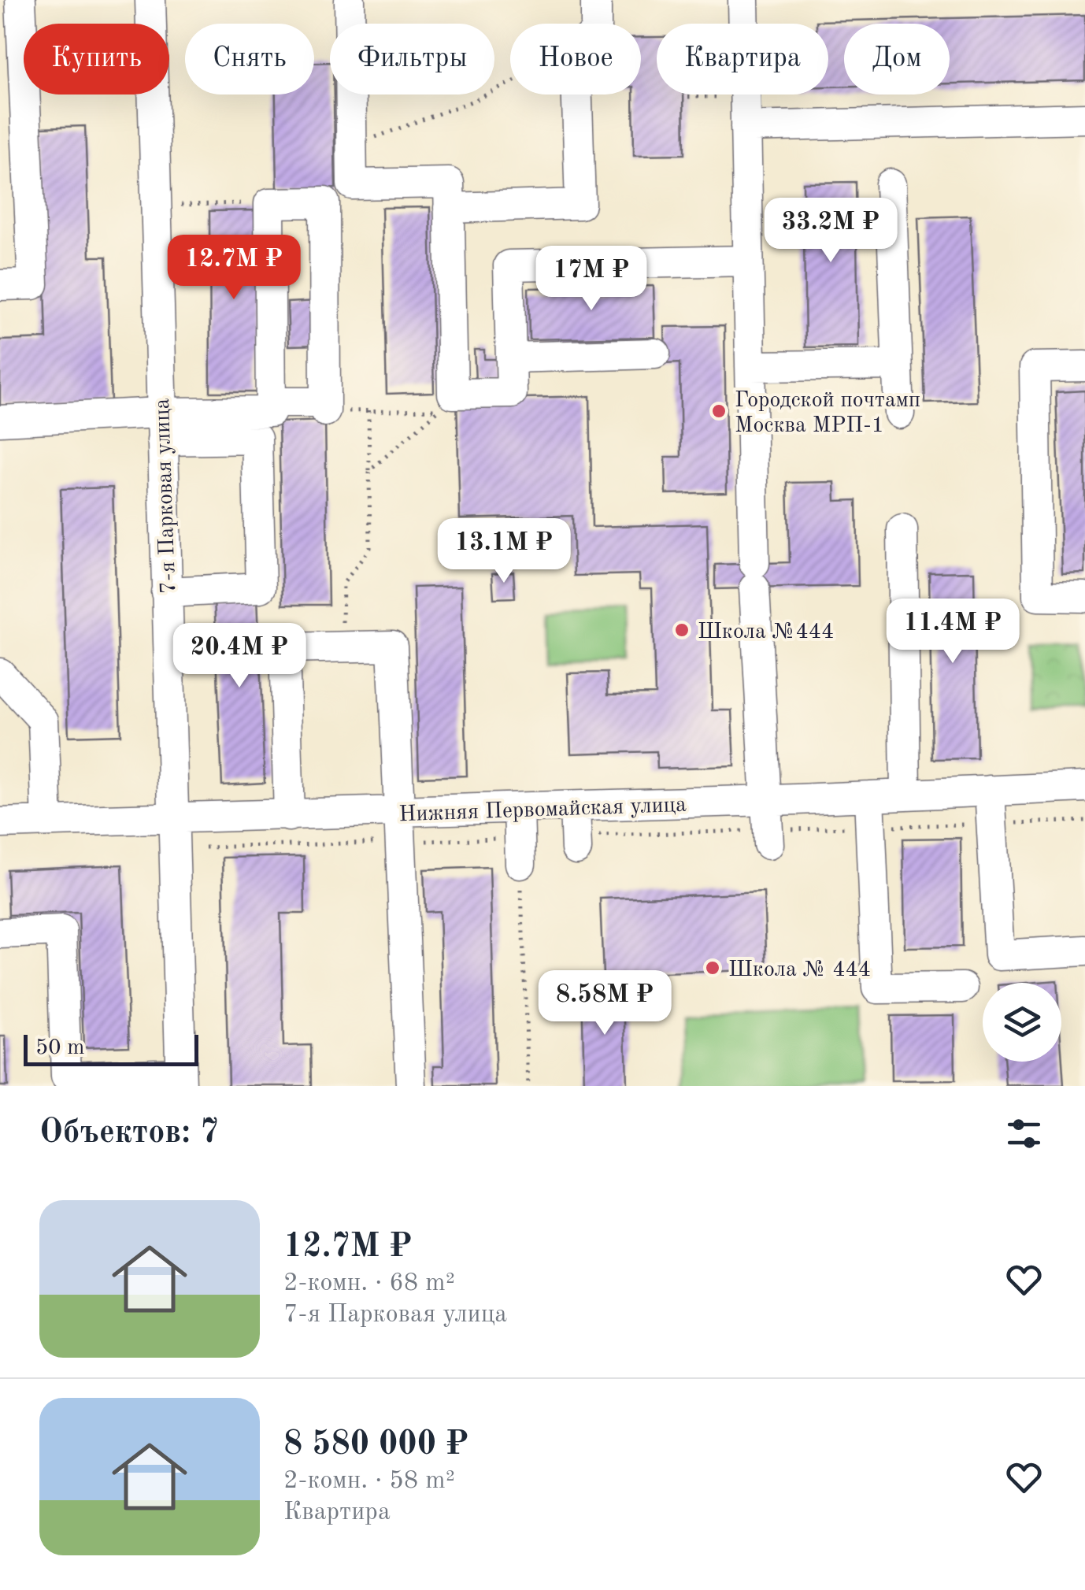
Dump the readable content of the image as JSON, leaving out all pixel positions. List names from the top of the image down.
{
  "streets": {
    "street": ["7-я Парковая улица", "Нижняя Первомайская улица"]
  },
  "crossings": [
    ["7-я Парковая улица", "Нижняя Первомайская улица"]
  ],
  "places": ["Городской почтамп Москва МРП-1", "Школа №444", "Школа № 444"],
  "scale_bar": "50 m",
  "page": {
    "chip": [
      "Купить",
      "Снять",
      "Фильтры",
      "Новое",
      "Квартира",
      "Дом"
    ],
    "price": [
      "33.2M ₽",
      "12.7M ₽",
      "17M ₽",
      "13.1M ₽",
      "11.4M ₽",
      "20.4M ₽",
      "8.58M ₽"
    ],
    "scale": "50 m",
    "heading": "Объектов: 7",
    "list": [
      {
        "name": "12.7M ₽",
        "note": "2-комн. · 68 m² · 7-я Парковая улица"
      },
      {
        "name": "8 580 000 ₽",
        "note": "2-комн. · 58 m² · Квартира"
      }
    ]
  }
}
